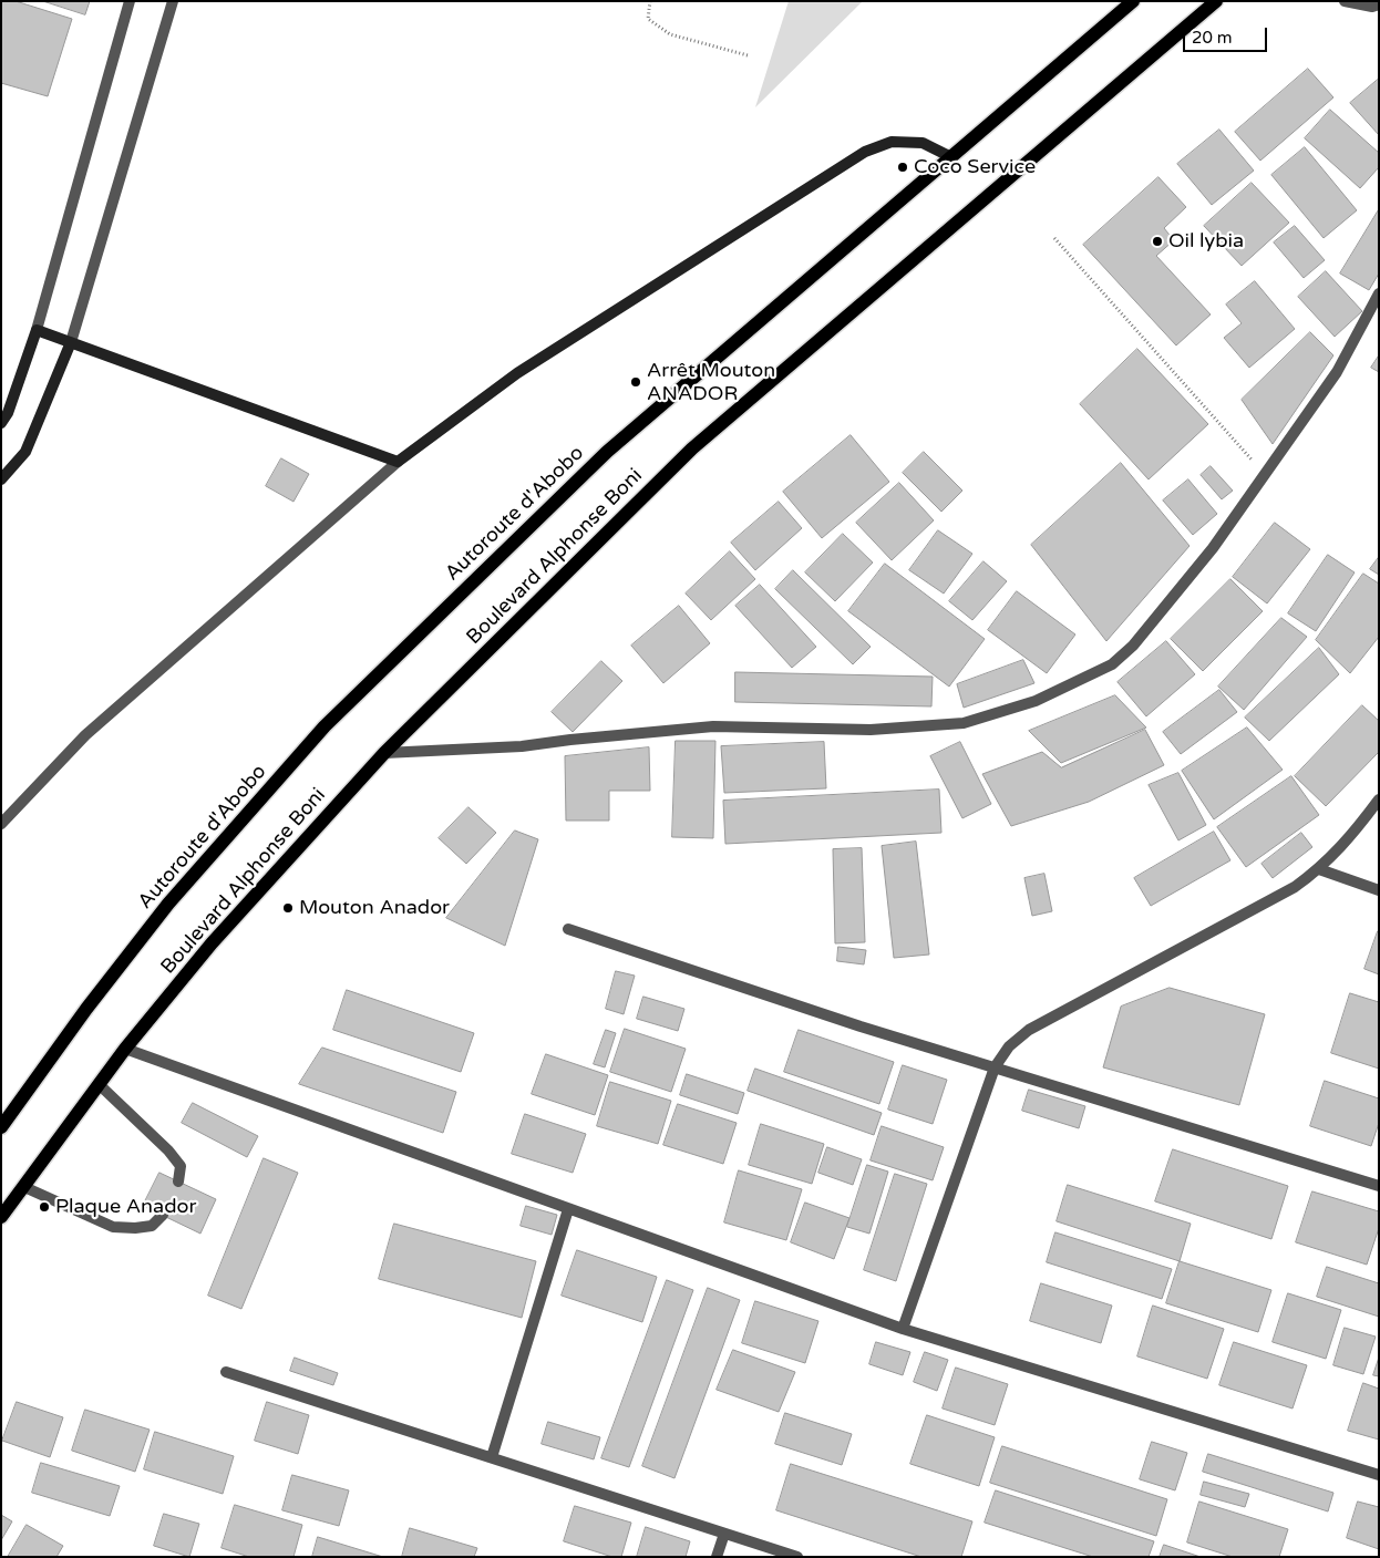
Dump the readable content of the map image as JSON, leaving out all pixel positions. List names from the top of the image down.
{
  "streets": {
    "main road": ["Autoroute d'Abobo", "Boulevard Alphonse Boni"]
  },
  "places": [
    "Coco Service",
    "Oil lybia",
    "Arrêt Mouton ANADOR",
    "Mouton Anador",
    "Plaque Anador"
  ],
  "scale_bar": "20 m"
}
